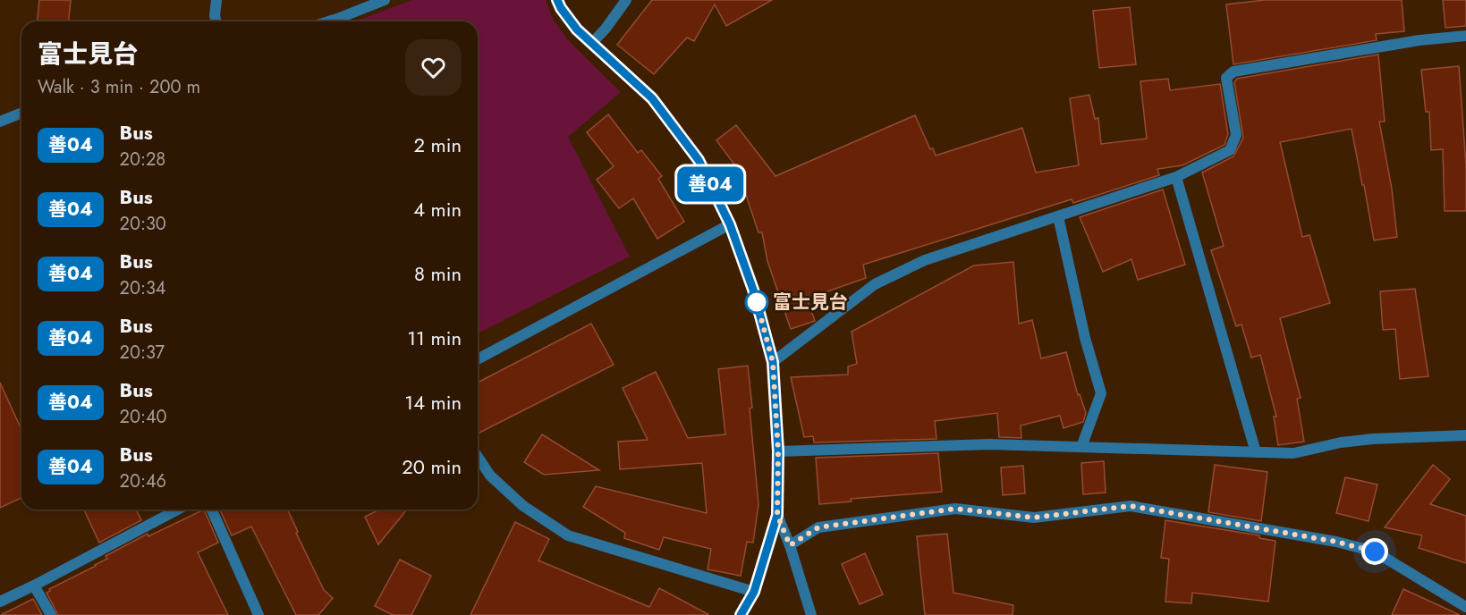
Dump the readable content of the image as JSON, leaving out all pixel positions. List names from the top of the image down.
{
  "places": ["富士見台"],
  "lines": ["bus line 善04"],
  "page": {
    "on_map": "善04",
    "heading": ["富士見台", "Walk · 3 min · 200 m"],
    "list": [
      {
        "mark": "善04",
        "name": "Bus",
        "note": "20:28",
        "value": "2 min"
      },
      {
        "mark": "善04",
        "name": "Bus",
        "note": "20:30",
        "value": "4 min"
      },
      {
        "mark": "善04",
        "name": "Bus",
        "note": "20:34",
        "value": "8 min"
      },
      {
        "mark": "善04",
        "name": "Bus",
        "note": "20:37",
        "value": "11 min"
      },
      {
        "mark": "善04",
        "name": "Bus",
        "note": "20:40",
        "value": "14 min"
      },
      {
        "mark": "善04",
        "name": "Bus",
        "note": "20:46",
        "value": "20 min"
      }
    ]
  }
}
